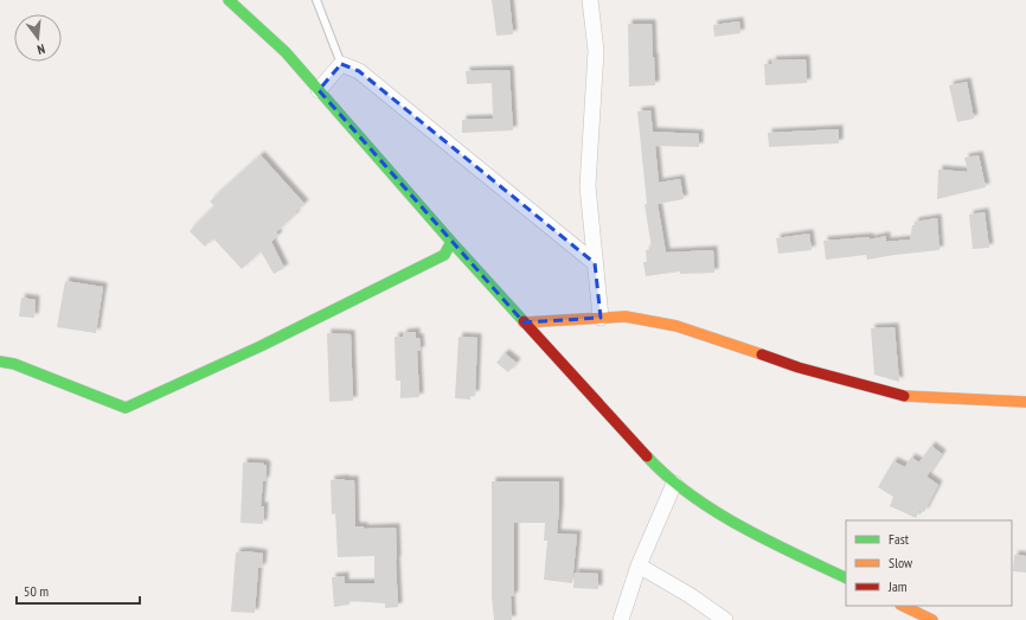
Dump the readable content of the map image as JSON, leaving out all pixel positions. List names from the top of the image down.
{
  "legend": ["Fast", "Slow", "Jam"],
  "scale_bar": "50 m",
  "north": "bottom"
}
